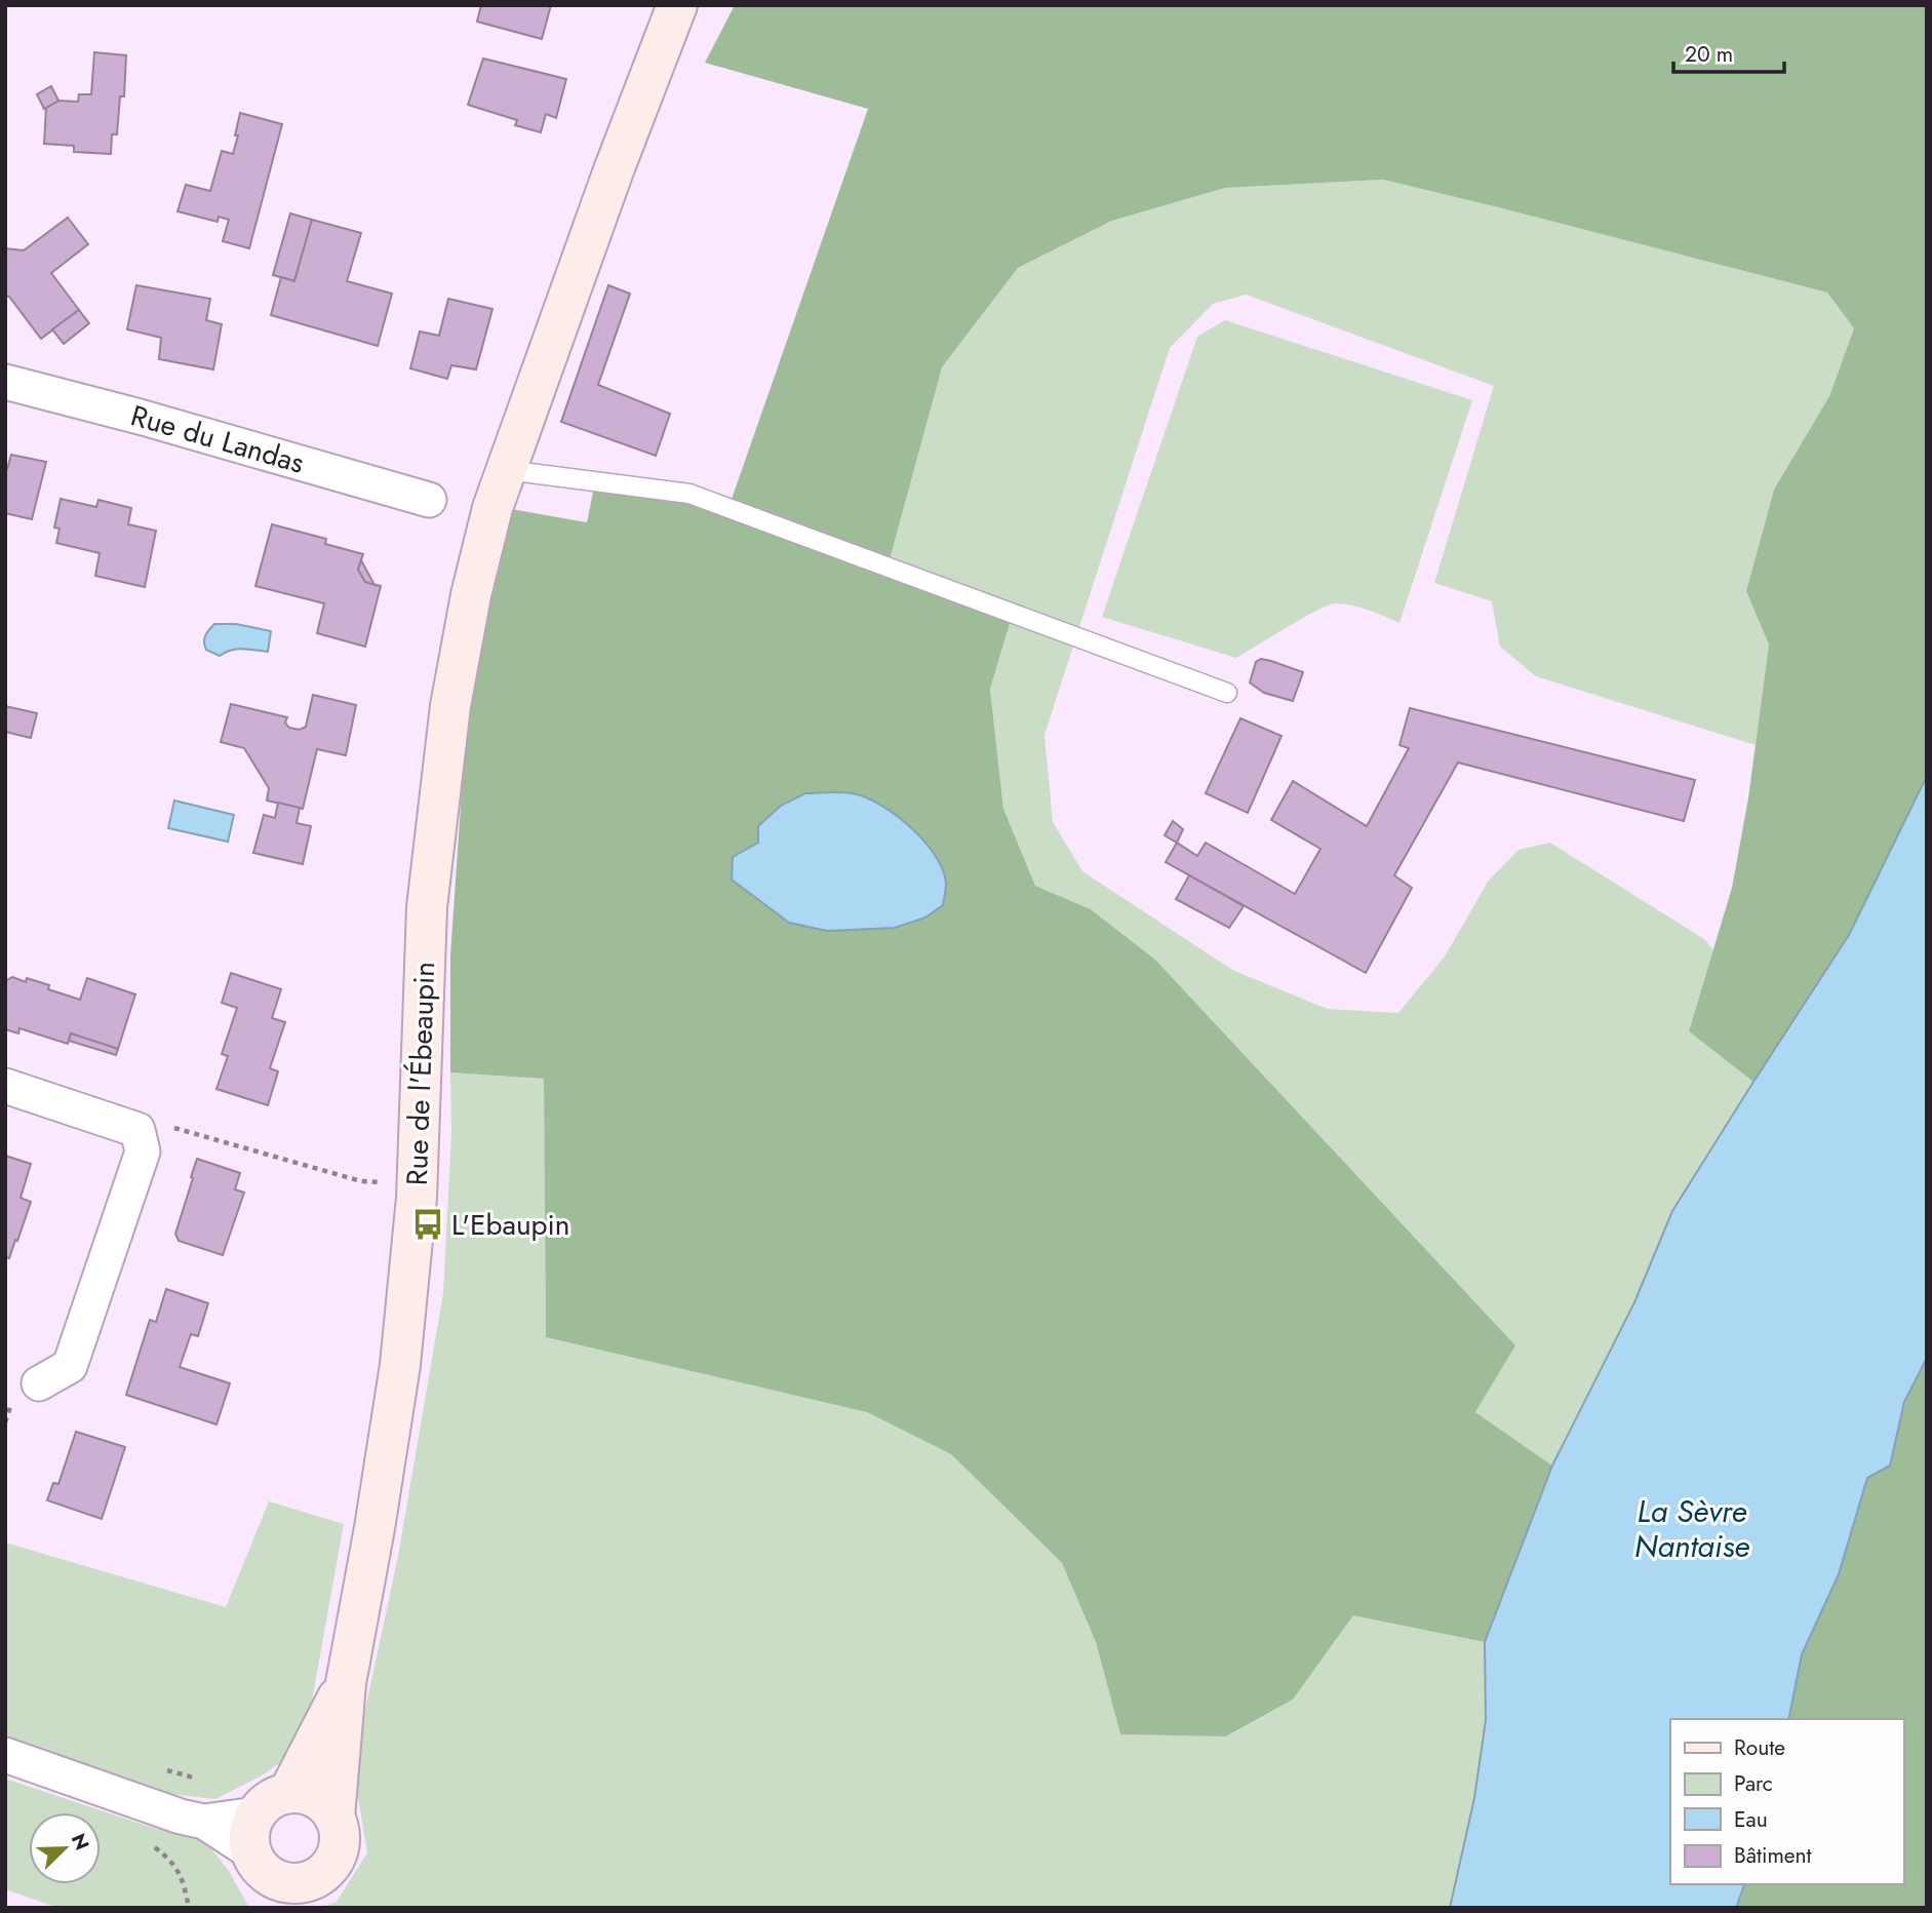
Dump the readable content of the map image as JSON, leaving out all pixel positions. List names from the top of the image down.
{
  "streets": {
    "street": ["Rue du Landas", "Rue de l'Ébeaupin"]
  },
  "water": ["La Sèvre Nantaise"],
  "places": {
    "bus stop": ["L'Ebaupin"]
  },
  "legend": [
    "Route",
    "Parc",
    "Eau",
    "Bâtiment"
  ],
  "scale_bar": "20 m",
  "north": "top right"
}
